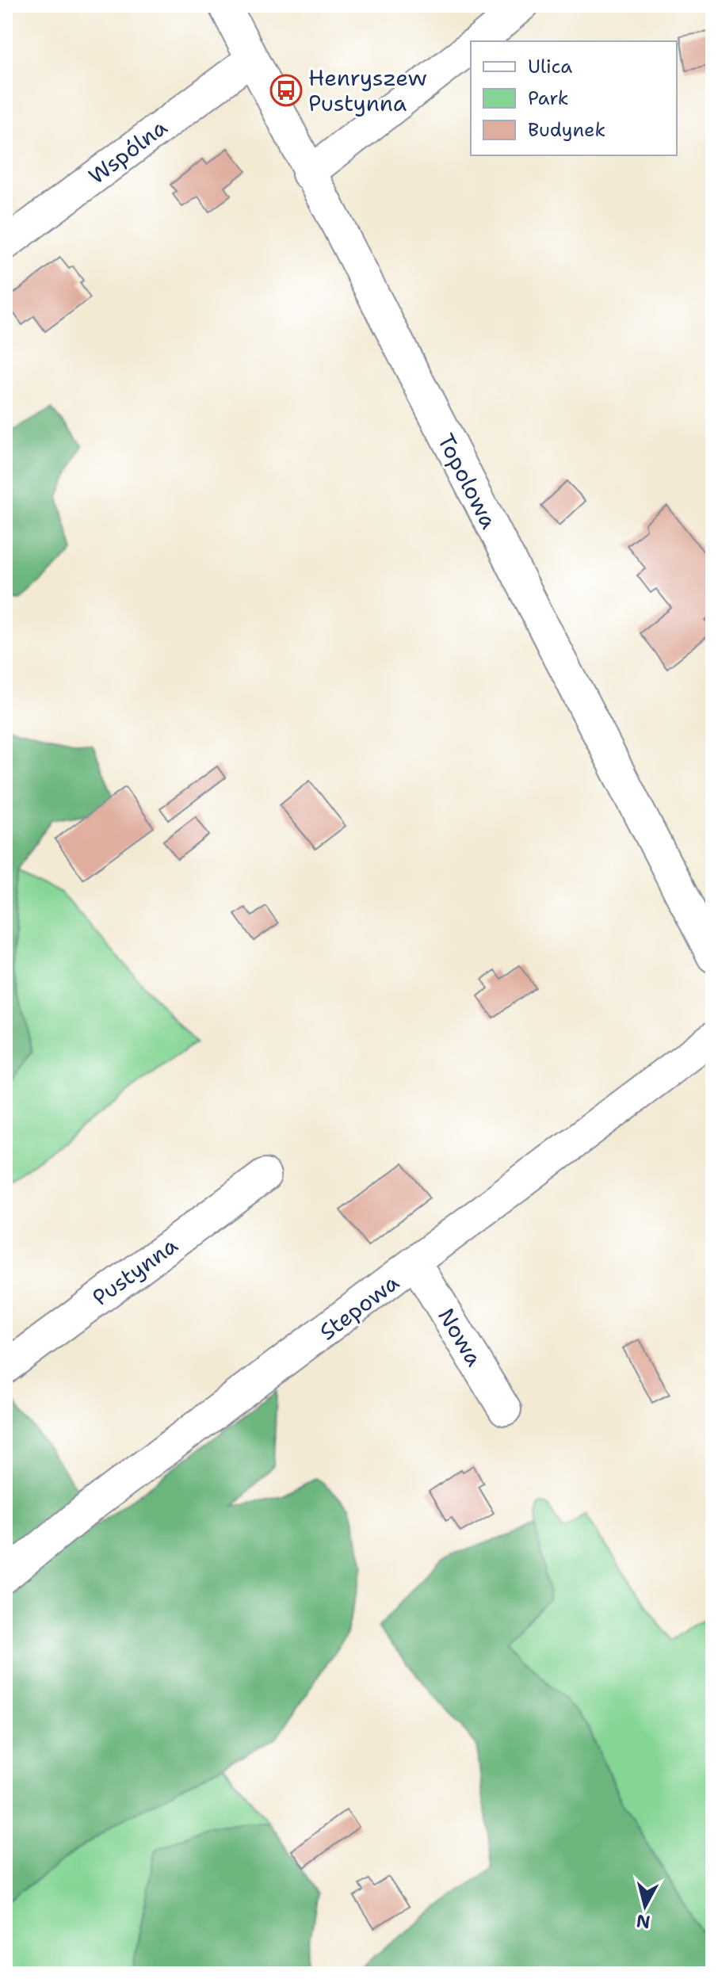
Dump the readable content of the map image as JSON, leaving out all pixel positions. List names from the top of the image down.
{
  "streets": {
    "street": [
      "Wspólna",
      "Topolowa",
      "Pustynna",
      "Stepowa",
      "Nowa"
    ]
  },
  "crossings": [
    ["Wspólna", "Topolowa"],
    ["Stepowa", "Nowa"]
  ],
  "places": {
    "bus stop": ["Henryszew Pustynna"]
  },
  "legend": ["Ulica", "Park", "Budynek"],
  "north": "bottom"
}
